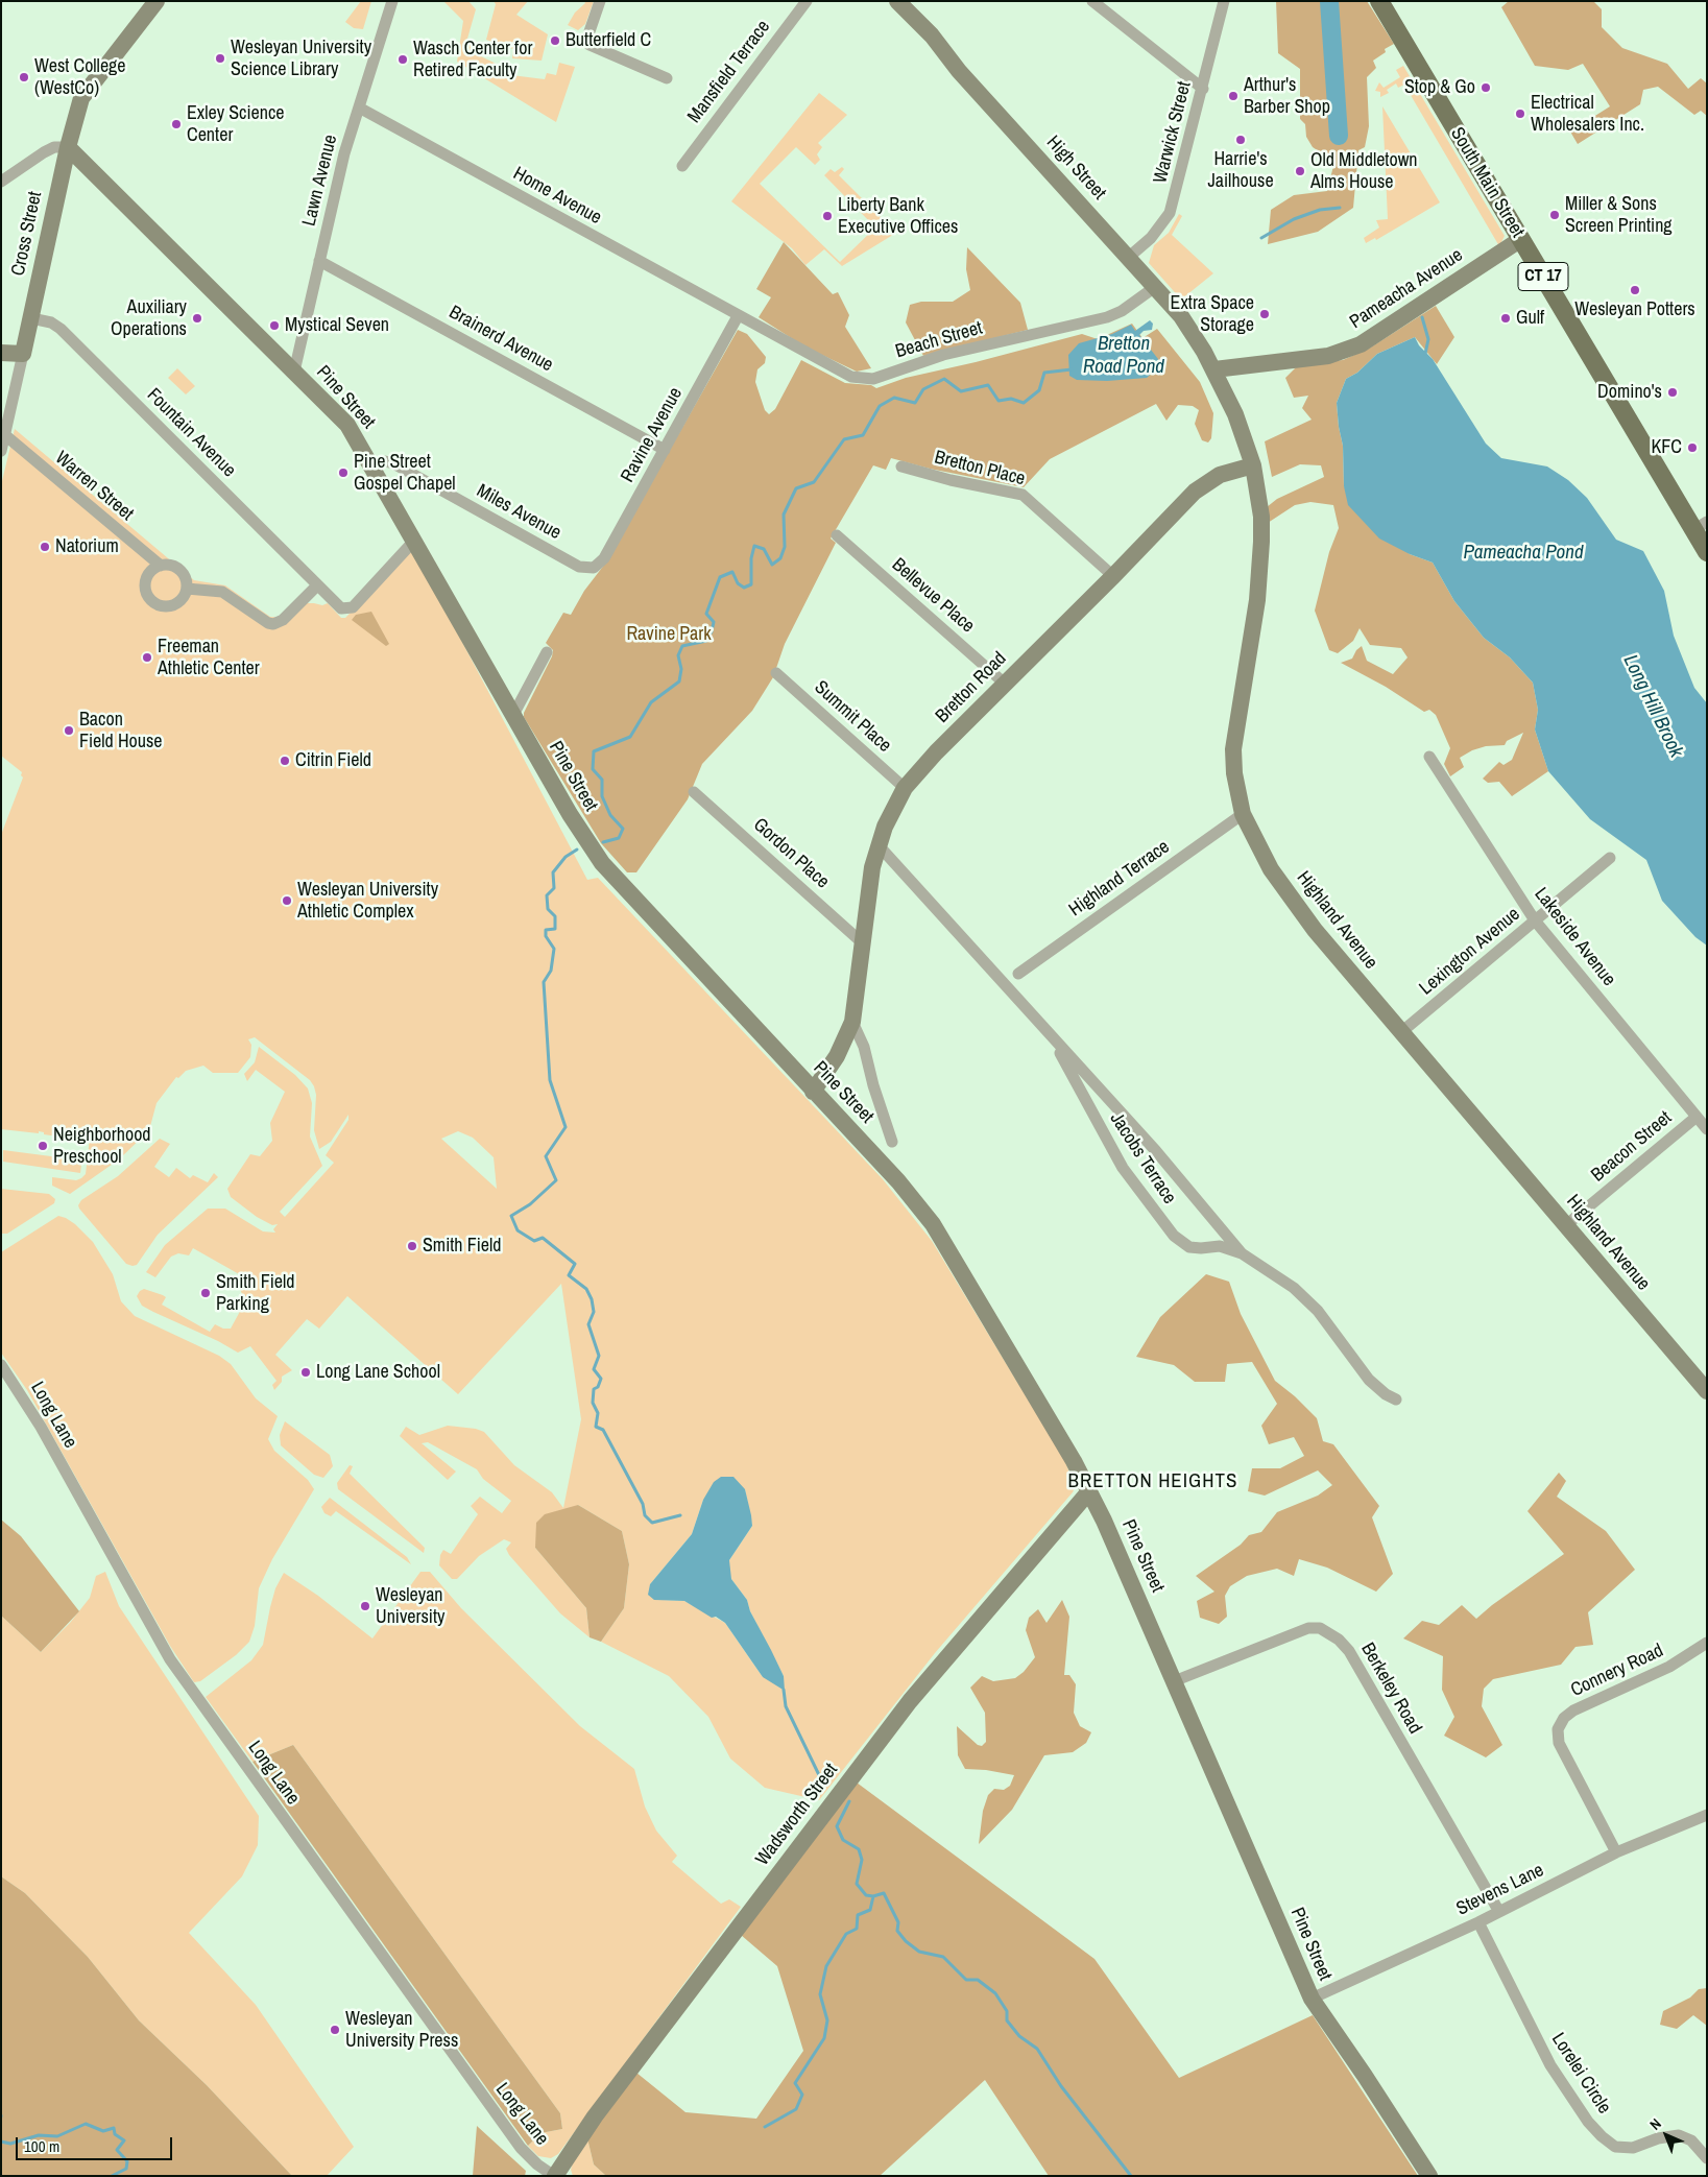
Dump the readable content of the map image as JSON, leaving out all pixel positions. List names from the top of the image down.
{
  "streets": {
    "main road": ["South Main Street", "CT 17"],
    "street": [
      "Mansfield Terrace",
      "Warwick Street",
      "High Street",
      "Lawn Avenue",
      "Home Avenue",
      "Cross Street",
      "Pameacha Avenue",
      "Brainerd Avenue",
      "Beach Street",
      "Pine Street",
      "Fountain Avenue",
      "Ravine Avenue",
      "Bretton Place",
      "Warren Street",
      "Miles Avenue",
      "Bellevue Place",
      "Bretton Road",
      "Summit Place",
      "Gordon Place",
      "Highland Terrace",
      "Highland Avenue",
      "Lakeside Avenue",
      "Lexington Avenue",
      "Beacon Street",
      "Jacobs Terrace",
      "Long Lane",
      "Connery Road",
      "Berkeley Road",
      "Wadsworth Street",
      "Stevens Lane",
      "Lorelei Circle"
    ]
  },
  "crossings": [
    ["Warwick Street", "High Street"],
    ["High Street", "Pameacha Avenue"],
    ["High Street", "Beach Street"],
    ["High Street", "Highland Avenue"],
    ["Lawn Avenue", "Home Avenue"],
    ["Lawn Avenue", "Brainerd Avenue"],
    ["Lawn Avenue", "Pine Street"],
    ["South Main Street", "Pameacha Avenue"],
    ["Home Avenue", "Beach Street"],
    ["Home Avenue", "Ravine Avenue"],
    ["Cross Street", "Pine Street"],
    ["Cross Street", "Fountain Avenue"],
    ["Cross Street", "Warren Street"],
    ["Pameacha Avenue", "Highland Avenue"],
    ["Brainerd Avenue", "Ravine Avenue"],
    ["Beach Street", "Ravine Avenue"],
    ["Pine Street", "Fountain Avenue"],
    ["Pine Street", "Miles Avenue"],
    ["Pine Street", "Bretton Road"],
    ["Pine Street", "Berkeley Road"],
    ["Pine Street", "Wadsworth Street"],
    ["Pine Street", "Stevens Lane"],
    ["Ravine Avenue", "Miles Avenue"],
    ["Bretton Place", "Bretton Road"],
    ["Bellevue Place", "Bretton Road"],
    ["Bretton Road", "Summit Place"],
    ["Bretton Road", "Gordon Place"],
    ["Bretton Road", "Highland Avenue"],
    ["Bretton Road", "Jacobs Terrace"],
    ["Highland Terrace", "Highland Avenue"],
    ["Highland Avenue", "Lexington Avenue"],
    ["Highland Avenue", "Beacon Street"],
    ["Lakeside Avenue", "Lexington Avenue"],
    ["Lakeside Avenue", "Beacon Street"],
    ["Long Lane", "Wadsworth Street"],
    ["Connery Road", "Stevens Lane"],
    ["Berkeley Road", "Stevens Lane"],
    ["Stevens Lane", "Lorelei Circle"]
  ],
  "districts": ["BRETTON HEIGHTS"],
  "water": ["Bretton Road Pond", "Pameacha Pond", "Long Hill Brook"],
  "parks": ["Ravine Park"],
  "places": [
    "Butterfield C",
    "Wesleyan University Science Library",
    "Wasch Center for Retired Faculty",
    "West College (WestCo)",
    "Stop & Go",
    "Arthur's Barber Shop",
    "Electrical Wholesalers Inc.",
    "Exley Science Center",
    "Harrie's Jailhouse",
    "Old Middletown Alms House",
    "Miller & Sons Screen Printing",
    "Liberty Bank Executive Offices",
    "Wesleyan Potters",
    "Extra Space Storage",
    "Auxiliary Operations",
    "Gulf",
    "Mystical Seven",
    "Domino's",
    "KFC",
    "Pine Street Gospel Chapel",
    "Natorium",
    "Freeman Athletic Center",
    "Bacon Field House",
    "Citrin Field",
    "Wesleyan University Athletic Complex",
    "Neighborhood Preschool",
    "Smith Field",
    "Smith Field Parking",
    "Long Lane School",
    "Wesleyan University",
    "Wesleyan University Press"
  ],
  "scale_bar": "100 m",
  "north": "top left"
}
